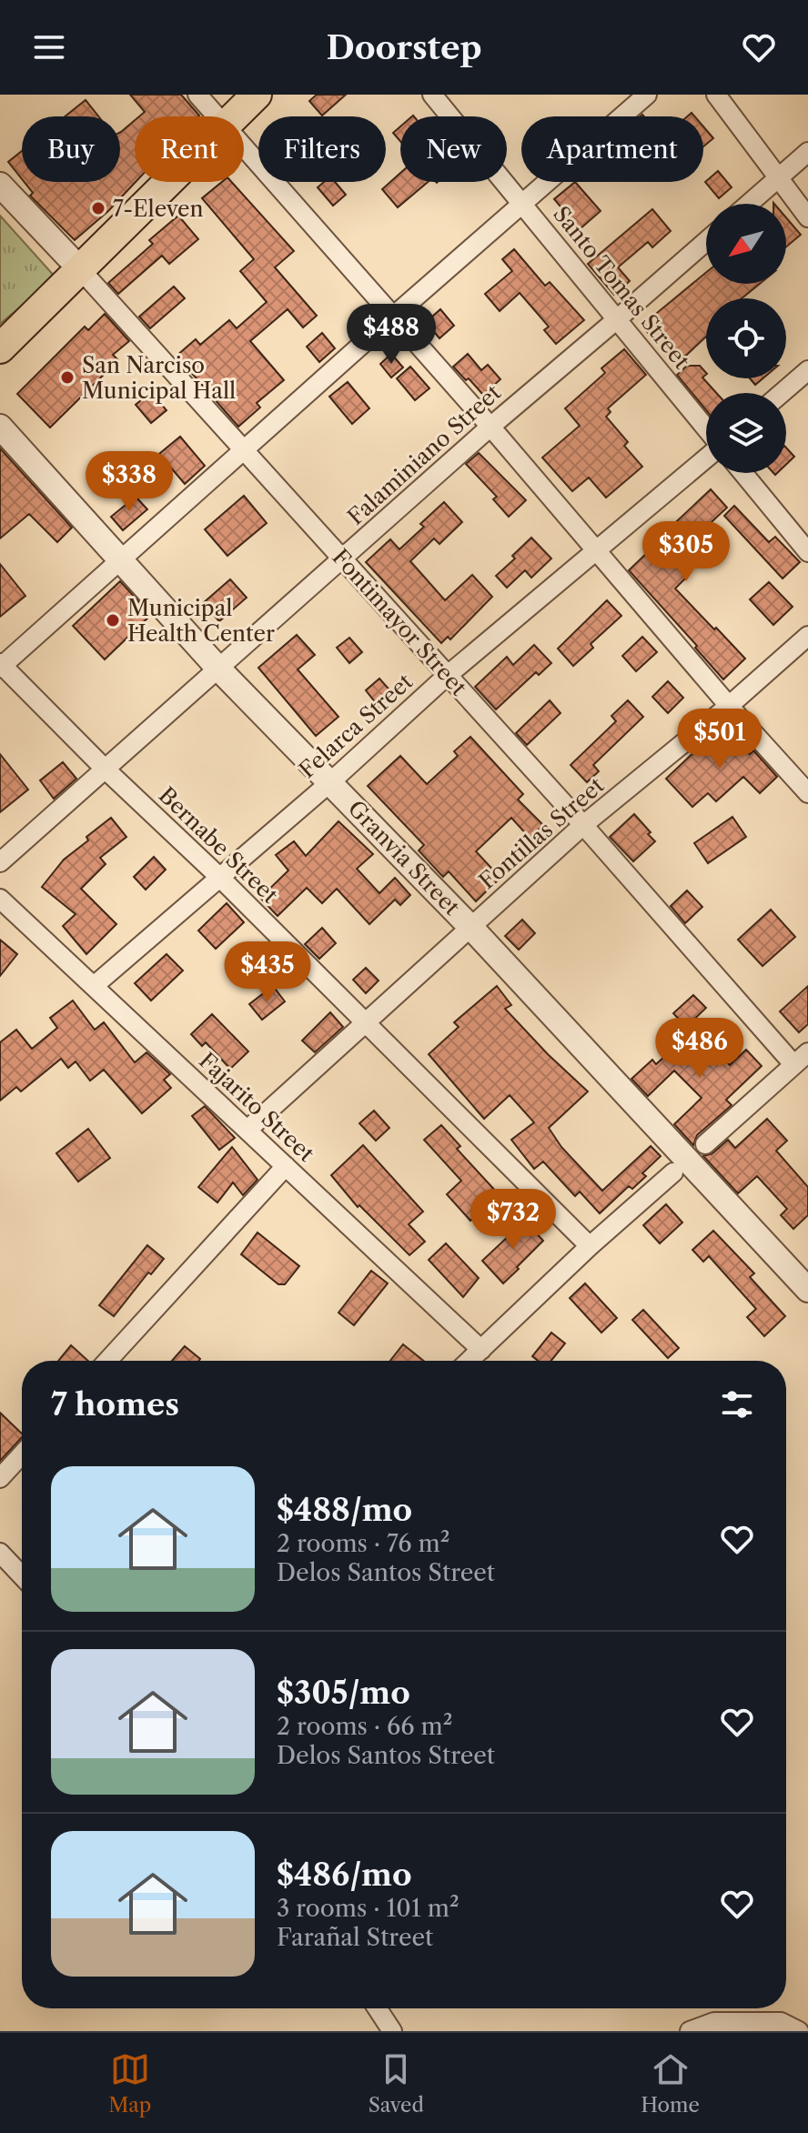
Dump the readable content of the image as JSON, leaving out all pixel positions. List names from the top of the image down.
{
  "streets": {
    "street": [
      "Santo Tomas Street",
      "Falaminiano Street",
      "Fontimayor Street",
      "Felarca Street",
      "Fontillas Street",
      "Bernabe Street",
      "Granvia Street",
      "Fajarito Street"
    ]
  },
  "crossings": [
    ["Santo Tomas Street", "Falaminiano Street"],
    ["Falaminiano Street", "Fontimayor Street"],
    ["Falaminiano Street", "Bernabe Street"],
    ["Falaminiano Street", "Granvia Street"],
    ["Fontimayor Street", "Felarca Street"],
    ["Fontimayor Street", "Fontillas Street"],
    ["Felarca Street", "Bernabe Street"],
    ["Felarca Street", "Granvia Street"],
    ["Felarca Street", "Fajarito Street"],
    ["Fontillas Street", "Bernabe Street"],
    ["Fontillas Street", "Granvia Street"],
    ["Fontillas Street", "Fajarito Street"]
  ],
  "places": ["7-Eleven", "San Narciso Municipal Hall", "Municipal Health Center"],
  "north": "bottom left",
  "page": {
    "header": "Doorstep",
    "chip": [
      "Buy",
      "Rent",
      "Filters",
      "New",
      "Apartment"
    ],
    "price": [
      "$488",
      "$338",
      "$305",
      "$501",
      "$435",
      "$486",
      "$732"
    ],
    "heading": "7 homes",
    "list": [
      {
        "name": "$488/mo",
        "note": "2 rooms · 76 m² · Delos Santos Street"
      },
      {
        "name": "$305/mo",
        "note": "2 rooms · 66 m² · Delos Santos Street"
      },
      {
        "name": "$486/mo",
        "note": "3 rooms · 101 m² · Farañal Street"
      }
    ],
    "tabs": ["Map", "Saved", "Home"]
  }
}
